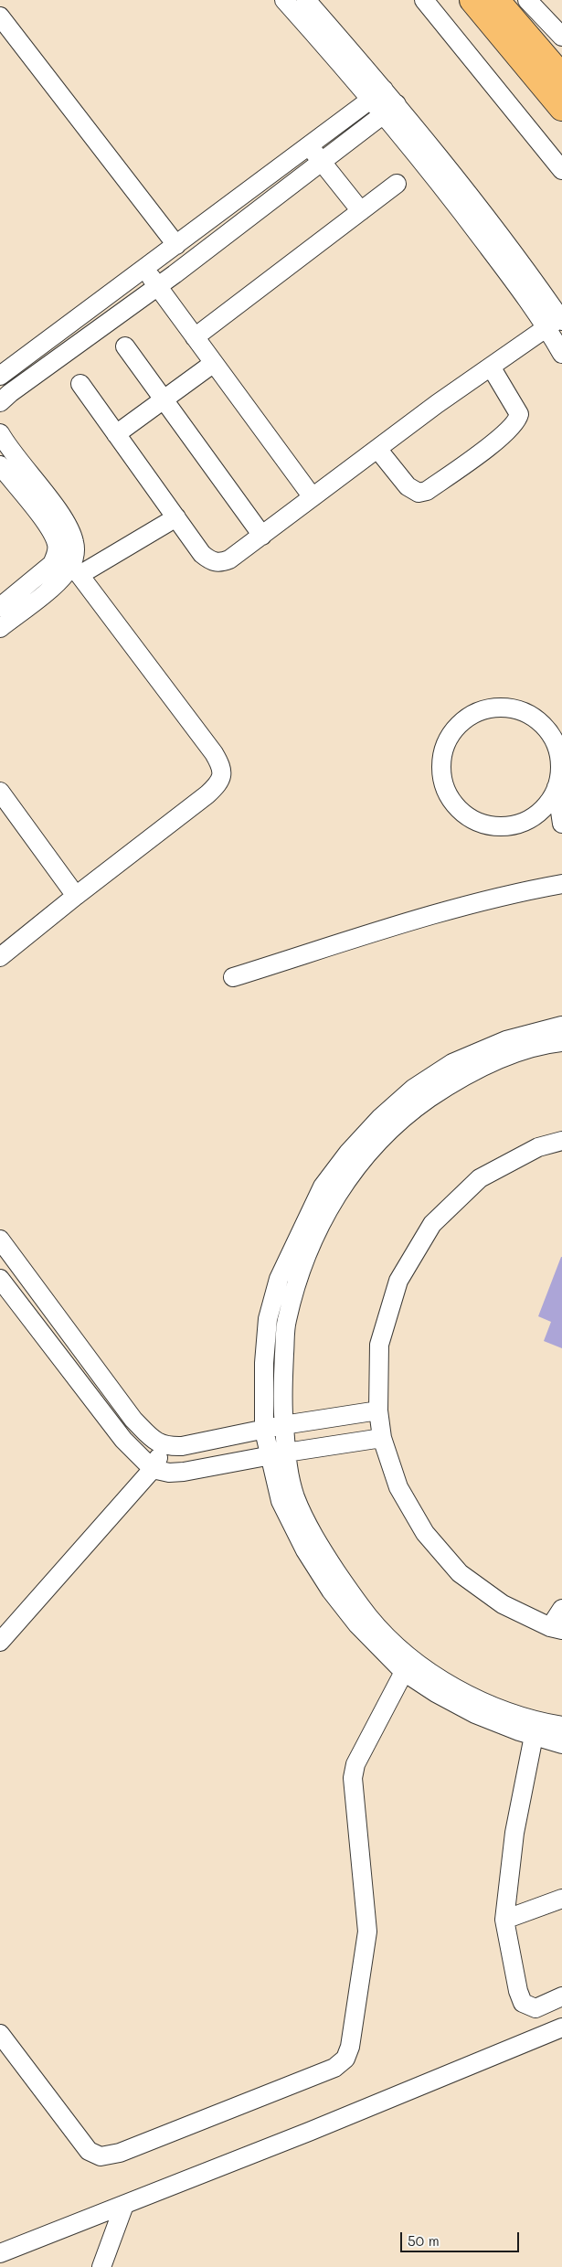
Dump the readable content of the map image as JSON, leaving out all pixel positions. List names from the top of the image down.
{
  "scale_bar": "50 m"
}
